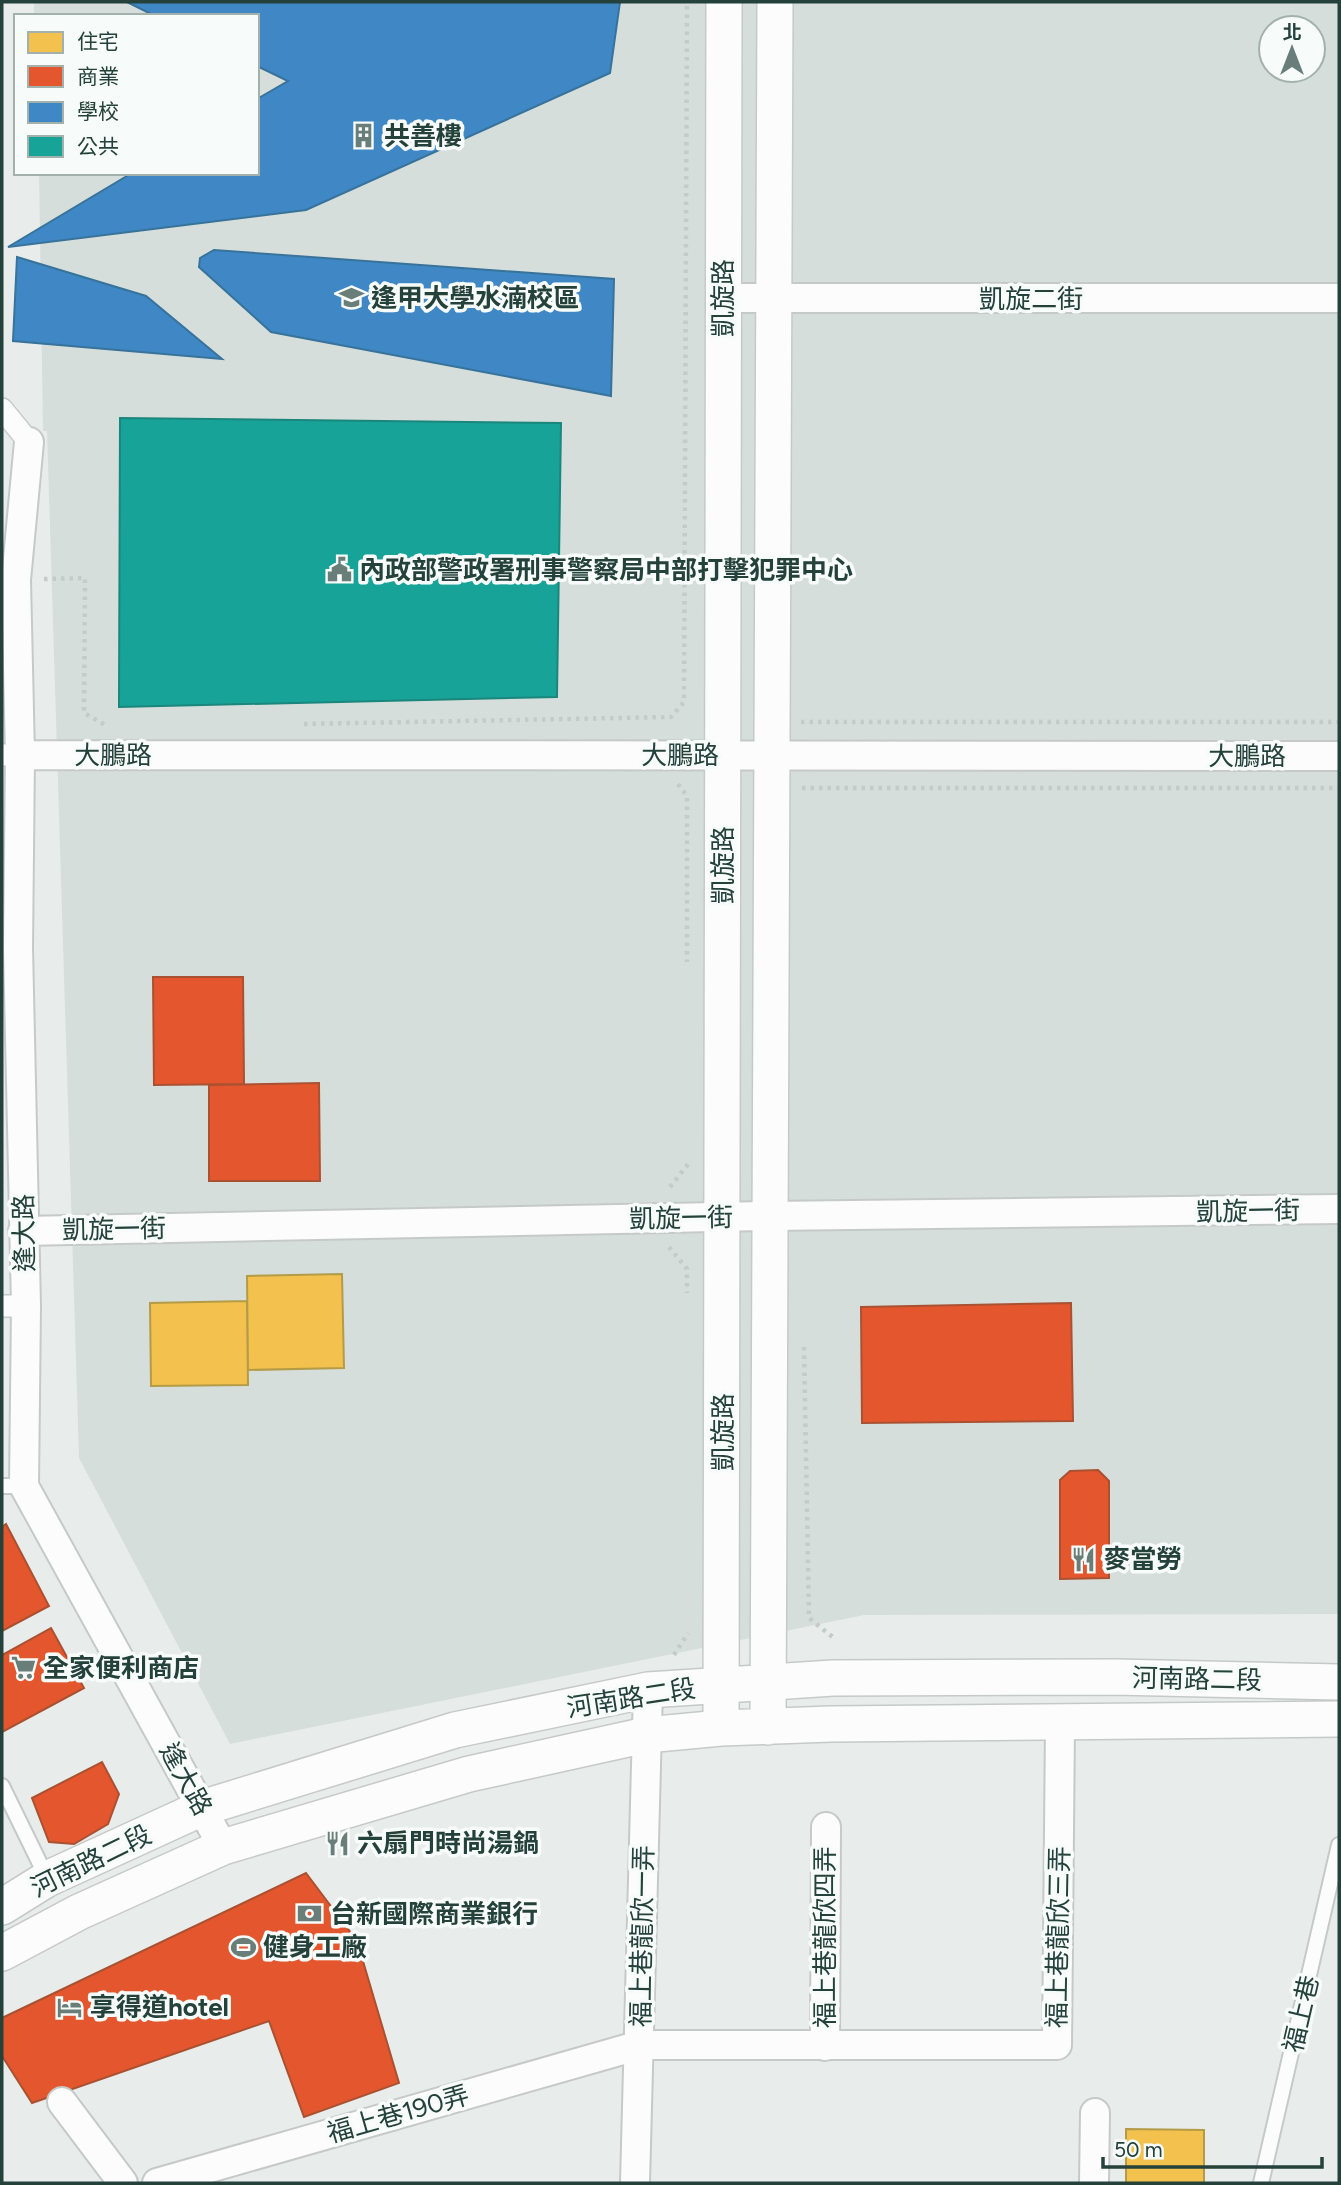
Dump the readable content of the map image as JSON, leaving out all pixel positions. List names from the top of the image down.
{
  "streets": {
    "street": [
      "凱旋路",
      "凱旋二街",
      "大鵬路",
      "凱旋一街",
      "逢大路",
      "河南路二段",
      "福上巷龍欣一弄",
      "福上巷龍欣四弄",
      "福上巷龍欣三弄",
      "福上巷190弄"
    ],
    "lane": ["福上巷"]
  },
  "crossings": [
    ["凱旋路", "凱旋二街"],
    ["凱旋路", "大鵬路"],
    ["凱旋路", "凱旋一街"],
    ["凱旋路", "河南路二段"],
    ["大鵬路", "逢大路"],
    ["凱旋一街", "逢大路"],
    ["逢大路", "河南路二段"],
    ["河南路二段", "福上巷龍欣一弄"],
    ["河南路二段", "福上巷龍欣三弄"],
    ["福上巷龍欣一弄", "福上巷190弄"],
    ["福上巷龍欣四弄", "福上巷龍欣三弄"],
    ["福上巷龍欣四弄", "福上巷190弄"],
    ["福上巷龍欣三弄", "福上巷190弄"]
  ],
  "places": {
    "building": ["共善樓"],
    "school or university": ["逢甲大學水湳校區"],
    "public building": ["內政部警政署刑事警察局中部打擊犯罪中心"],
    "restaurant": ["麥當勞", "六扇門時尚湯鍋"],
    "supermarket": ["全家便利商店"],
    "bank": ["台新國際商業銀行"],
    "sports": ["健身工廠"],
    "hotel": ["享得道hotel"]
  },
  "legend": [
    "住宅",
    "商業",
    "學校",
    "公共"
  ],
  "scale_bar": "50 m",
  "north": "top"
}
